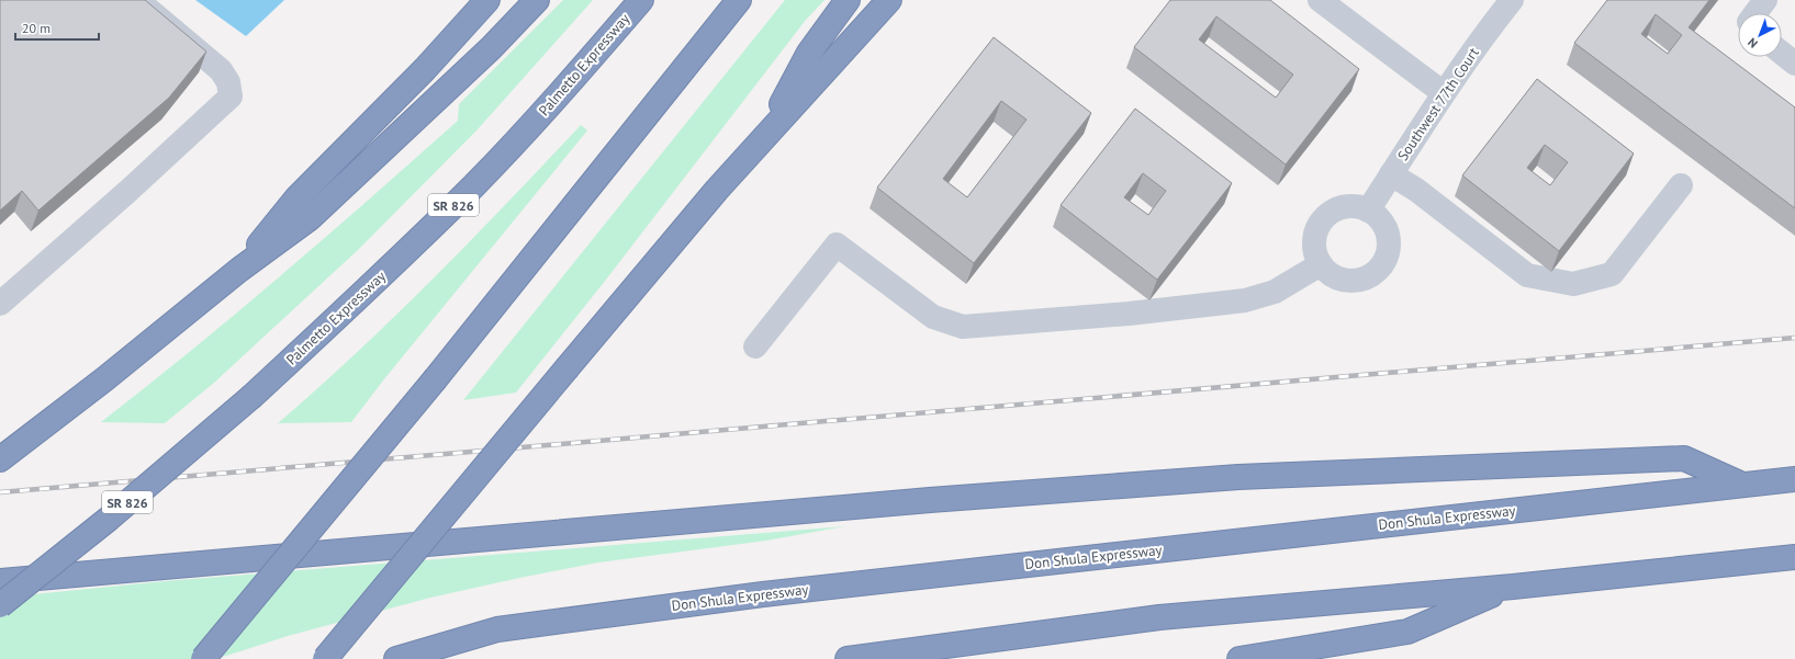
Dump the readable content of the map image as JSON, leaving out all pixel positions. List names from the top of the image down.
{
  "streets": {
    "highway": ["Palmetto Expressway", "SR 826", "Don Shula Expressway"],
    "street": ["Southwest 77th Court"]
  },
  "scale_bar": "20 m",
  "north": "bottom left"
}
